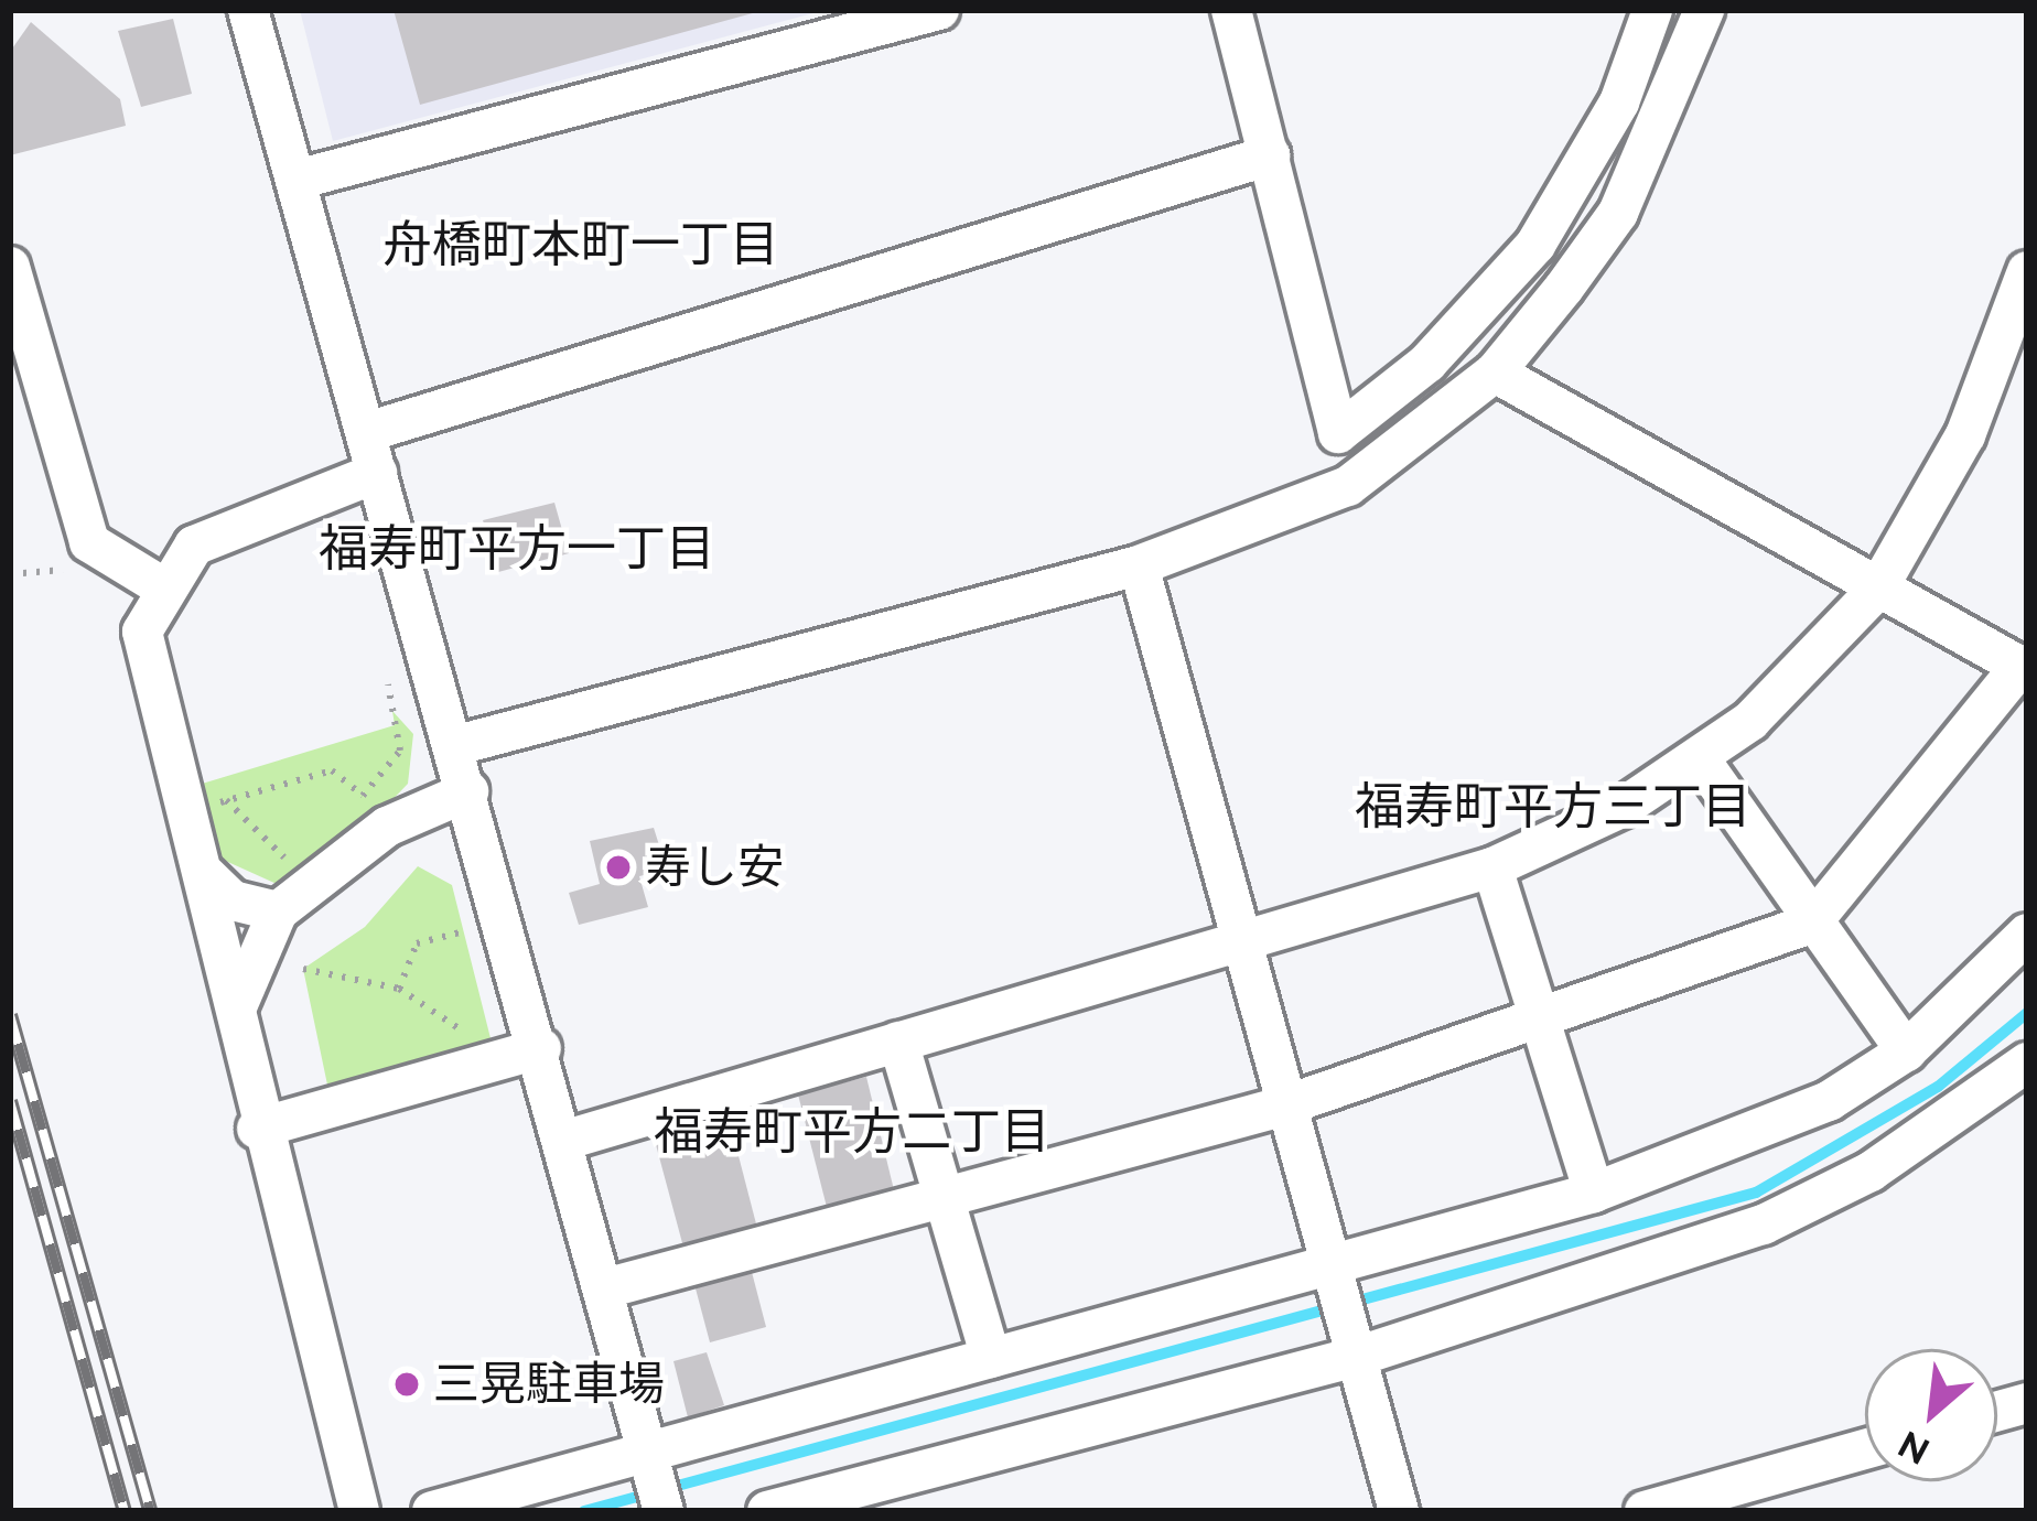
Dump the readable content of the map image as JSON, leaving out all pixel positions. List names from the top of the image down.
{
  "districts": [
    "舟橋町本町一丁目",
    "福寿町平方一丁目",
    "福寿町平方三丁目",
    "福寿町平方二丁目"
  ],
  "places": ["寿し安", "三晃駐車場"],
  "north": "bottom left"
}
